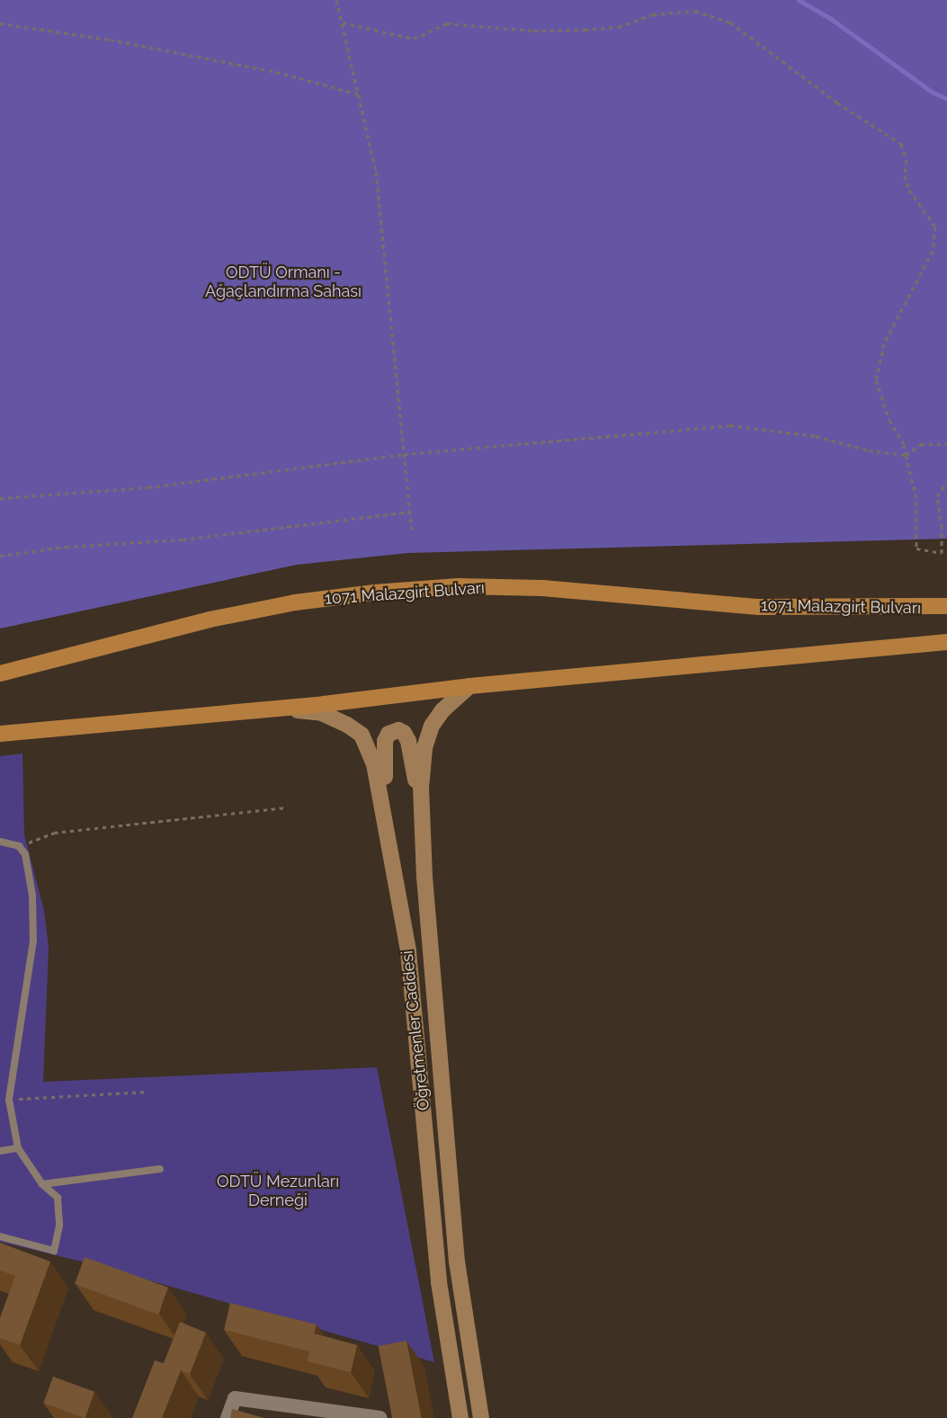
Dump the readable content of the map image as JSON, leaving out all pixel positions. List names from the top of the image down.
{
  "streets": {
    "main road": ["1071 Malazgirt Bulvarı", "Öğretmenler Caddesi"]
  },
  "parks": ["ODTÜ Ormanı - Ağaçlandırma Sahası", "ODTÜ Mezunları Derneği"]
}
